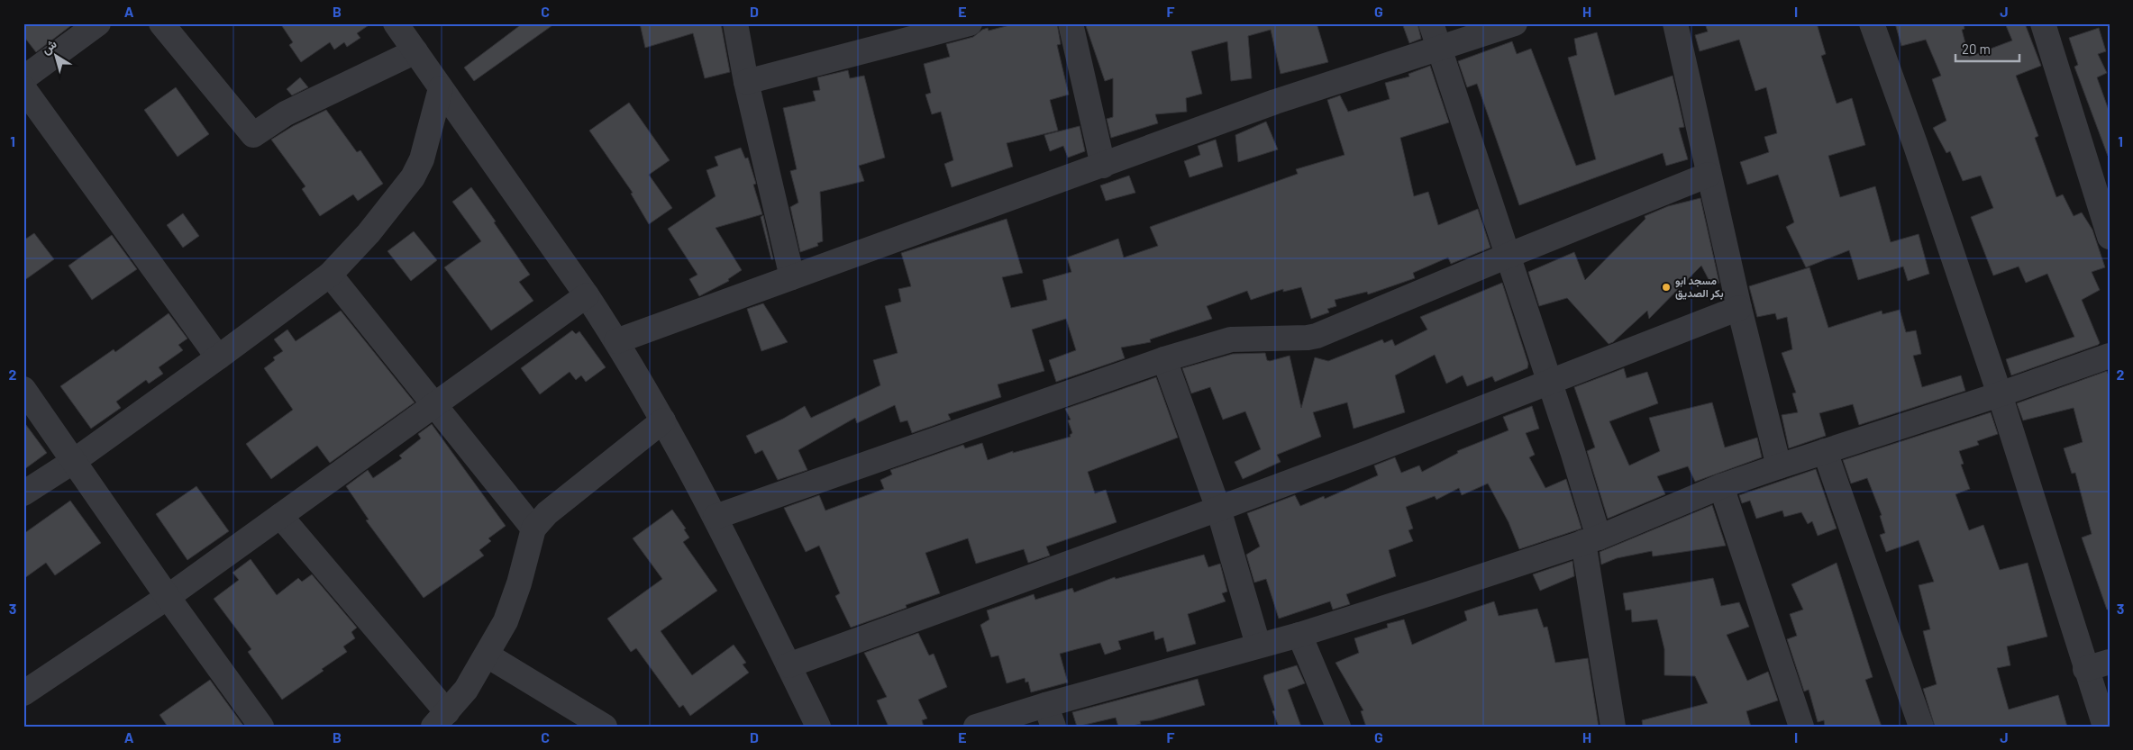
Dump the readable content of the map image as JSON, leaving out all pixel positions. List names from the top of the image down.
{
  "places": ["مسجد ابو بكر الصديق"],
  "scale_bar": "20 m",
  "north": "top left",
  "grid": {
    "columns": [
      "A",
      "B",
      "C",
      "D",
      "E",
      "F",
      "G",
      "H",
      "I",
      "J"
    ],
    "rows": ["1", "2", "3"]
  }
}
